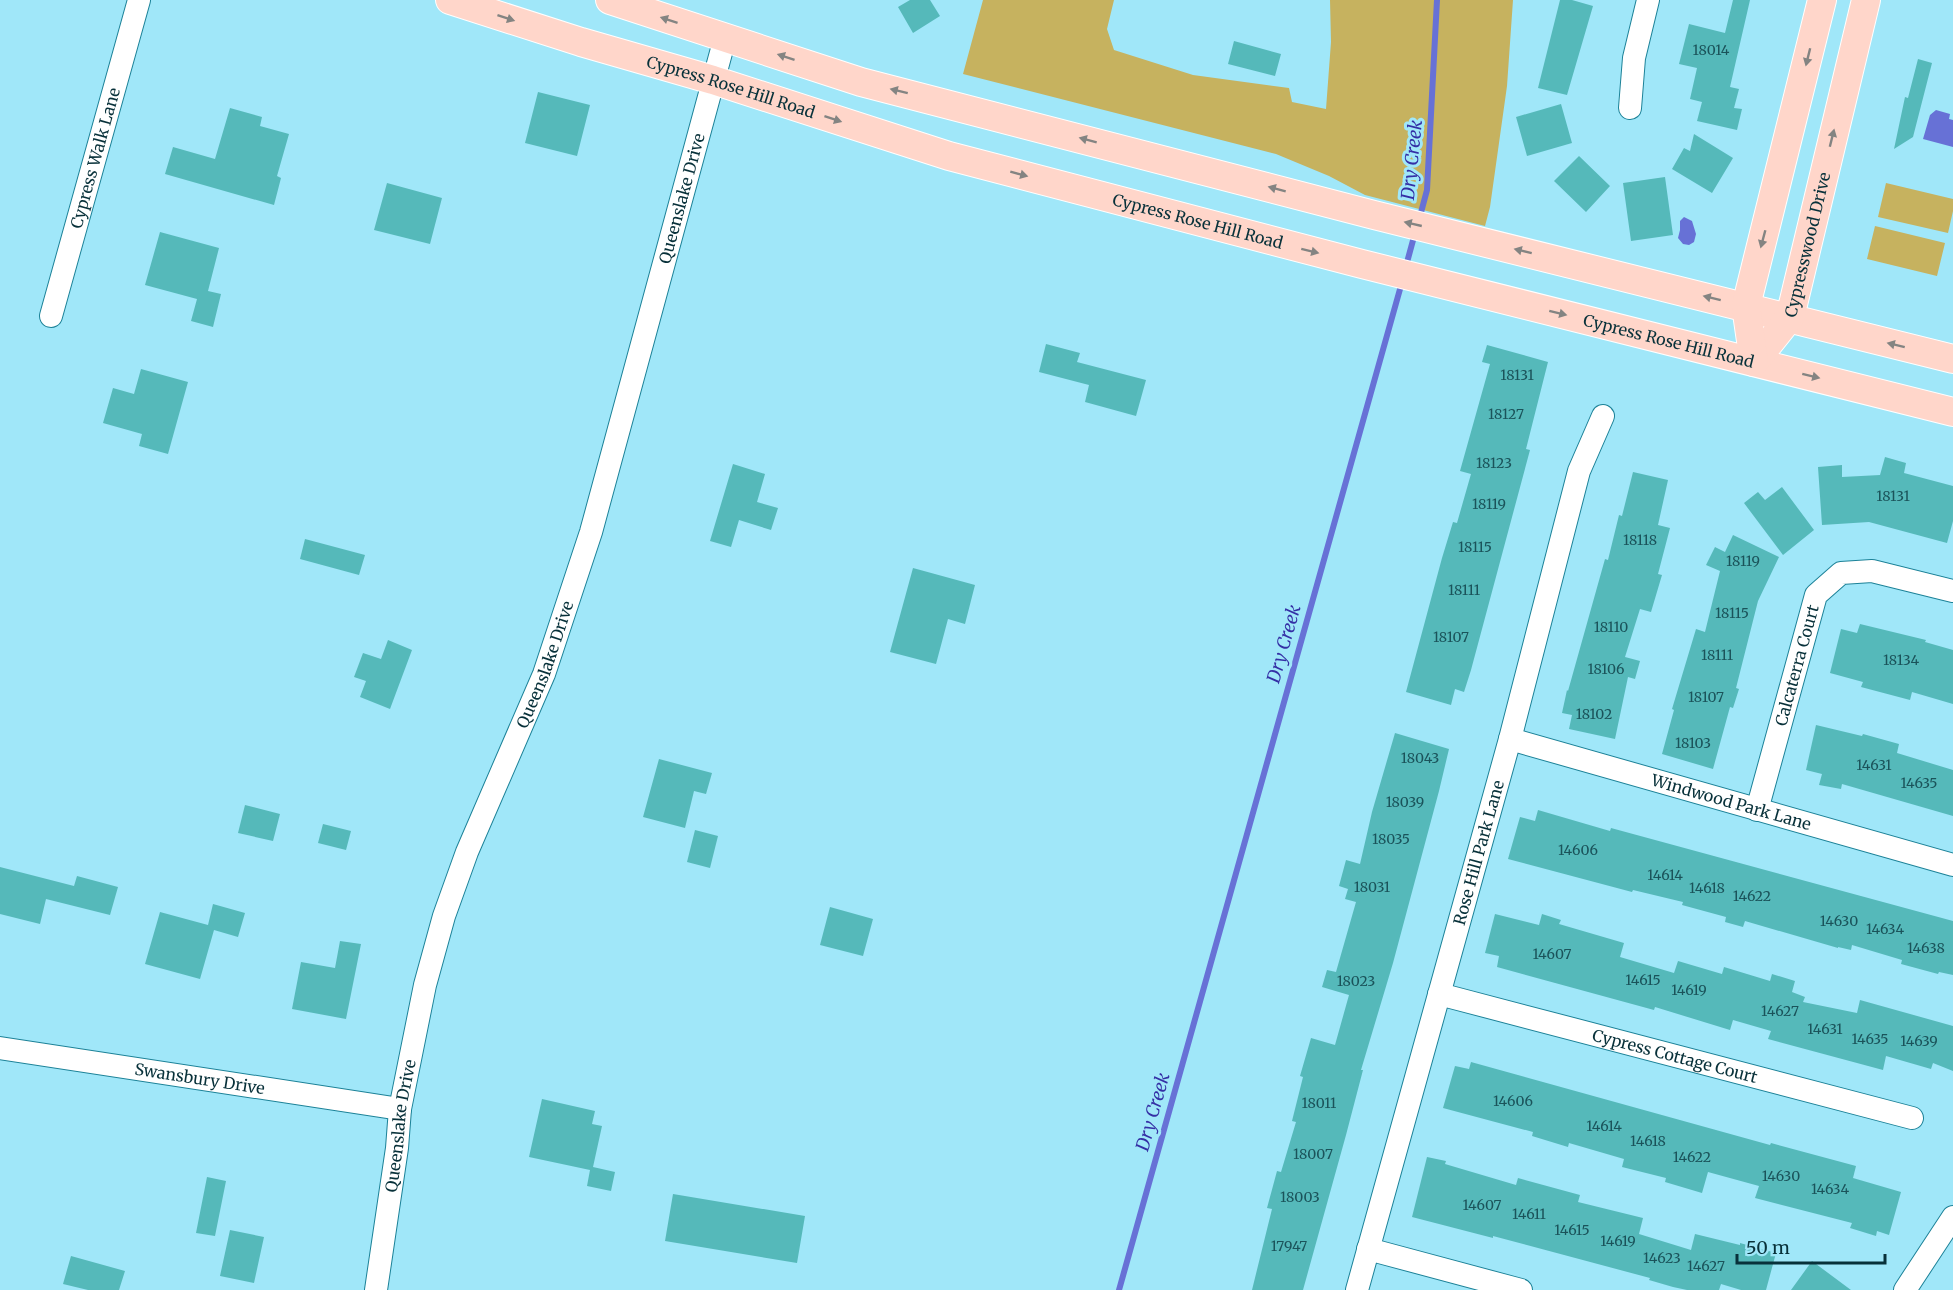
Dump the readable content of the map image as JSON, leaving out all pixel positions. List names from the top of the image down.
{
  "streets": {
    "main road": ["Cypress Rose Hill Road", "Cypresswood Drive"],
    "street": [
      "Cypress Walk Lane",
      "Queenslake Drive",
      "Calcaterra Court",
      "Windwood Park Lane",
      "Rose Hill Park Lane",
      "Cypress Cottage Court",
      "Swansbury Drive"
    ]
  },
  "crossings": [
    ["Cypress Rose Hill Road", "Queenslake Drive"],
    ["Cypress Rose Hill Road", "Cypresswood Drive"],
    ["Queenslake Drive", "Swansbury Drive"],
    ["Calcaterra Court", "Windwood Park Lane"],
    ["Windwood Park Lane", "Rose Hill Park Lane"],
    ["Rose Hill Park Lane", "Cypress Cottage Court"]
  ],
  "water": ["Dry Creek"],
  "house_numbers": [
    "18014",
    "18131",
    "18127",
    "18123",
    "18131",
    "18119",
    "18118",
    "18115",
    "18119",
    "18111",
    "18115",
    "18110",
    "18107",
    "18111",
    "18134",
    "18106",
    "18107",
    "18102",
    "18103",
    "18043",
    "14631",
    "14635",
    "18039",
    "18035",
    "14606",
    "14614",
    "18031",
    "14618",
    "14622",
    "14630",
    "14634",
    "14638",
    "14607",
    "14615",
    "18023",
    "14619",
    "14627",
    "14631",
    "14635",
    "14639",
    "14606",
    "18011",
    "14614",
    "14618",
    "18007",
    "14622",
    "14630",
    "14634",
    "18003",
    "14607",
    "14611",
    "14615",
    "14619",
    "17947",
    "14623",
    "14627"
  ],
  "scale_bar": "50 m"
}
